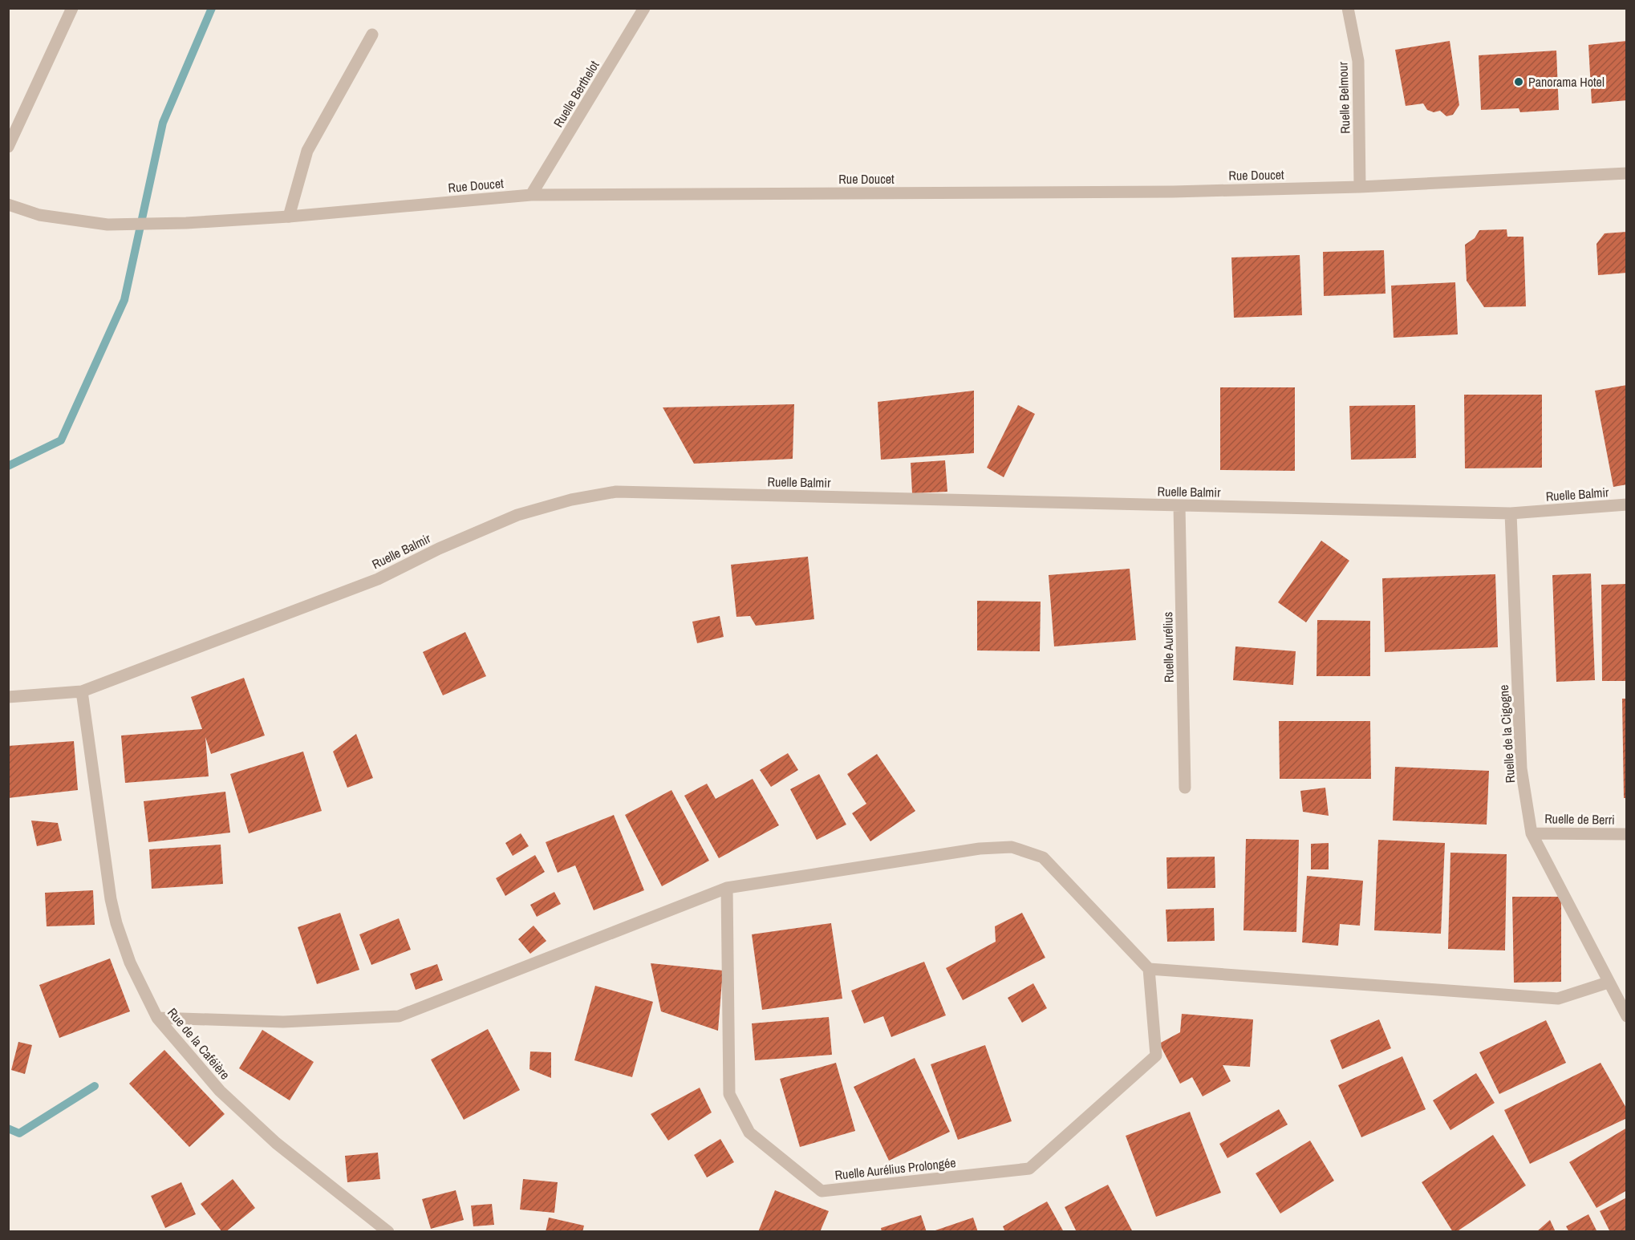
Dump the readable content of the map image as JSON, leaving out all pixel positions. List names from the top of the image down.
{
  "streets": {
    "street": [
      "Ruelle Berthelot",
      "Ruelle Belmour",
      "Rue Doucet",
      "Ruelle Balmir",
      "Ruelle Aurélius",
      "Ruelle de la Cigogne",
      "Ruelle de Berri",
      "Rue de la Caféière",
      "Ruelle Aurélius Prolongée"
    ]
  },
  "crossings": [
    ["Ruelle Berthelot", "Rue Doucet"],
    ["Ruelle Belmour", "Rue Doucet"],
    ["Ruelle Balmir", "Ruelle Aurélius"],
    ["Ruelle Balmir", "Ruelle de la Cigogne"],
    ["Ruelle Balmir", "Rue de la Caféière"],
    ["Ruelle de la Cigogne", "Ruelle de Berri"]
  ],
  "places": ["Panorama Hotel"]
}
